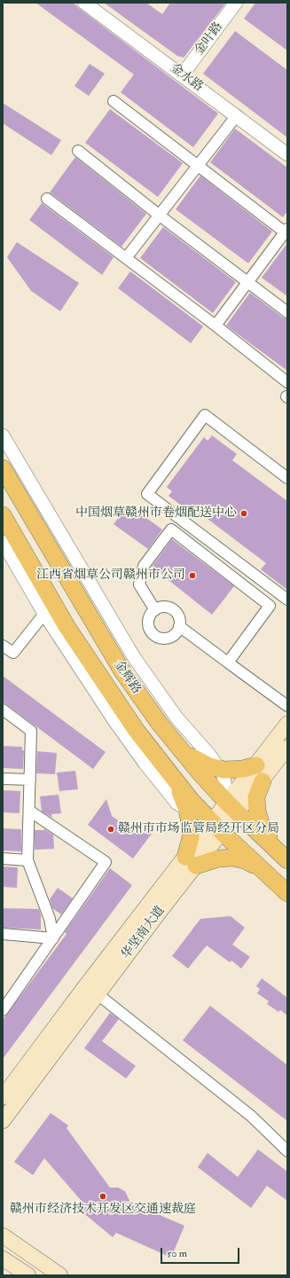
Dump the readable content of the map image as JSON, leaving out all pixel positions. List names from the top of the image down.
{
  "streets": {
    "main road": ["金辉路", "华坚南大道"],
    "street": ["金叶路", "金水路"]
  },
  "crossings": [
    ["金叶路", "金水路"],
    ["金辉路", "华坚南大道"]
  ],
  "places": [
    "中国烟草赣州市卷烟配送中心",
    "江西省烟草公司赣州市公司",
    "赣州市市场监管局经开区分局",
    "赣州市经济技术开发区交通速裁庭"
  ],
  "scale_bar": "50 m"
}
